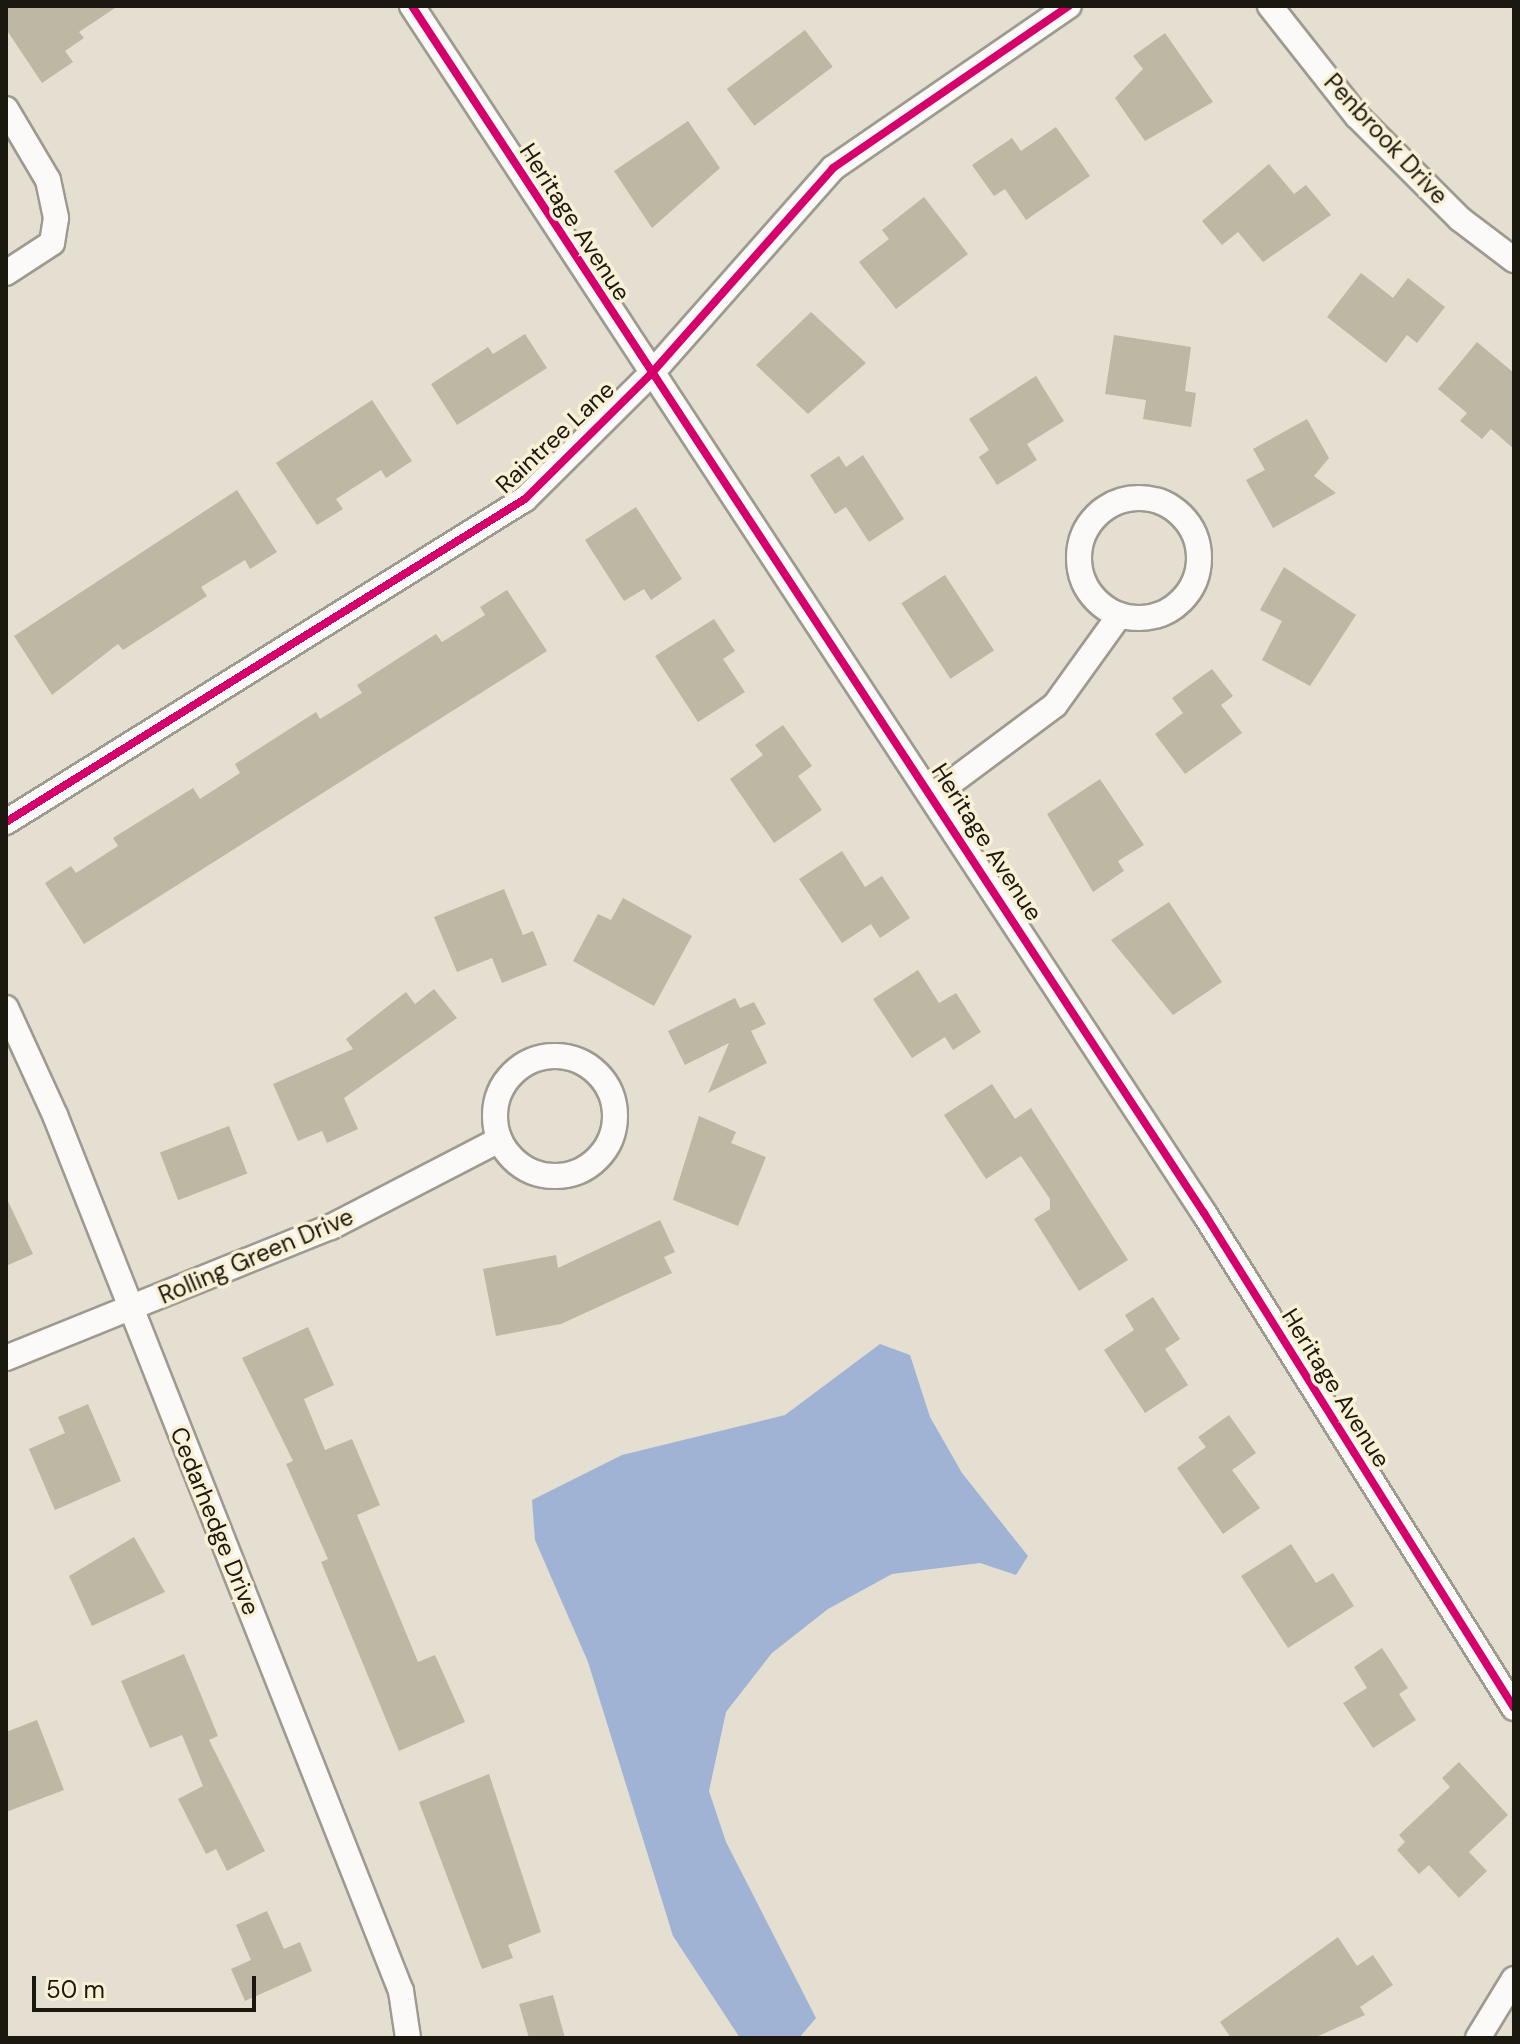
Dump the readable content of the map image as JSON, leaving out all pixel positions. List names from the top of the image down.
{
  "streets": {
    "street": [
      "Penbrook Drive",
      "Heritage Avenue",
      "Raintree Lane",
      "Rolling Green Drive",
      "Cedarhedge Drive"
    ]
  },
  "crossings": [
    ["Heritage Avenue", "Raintree Lane"],
    ["Rolling Green Drive", "Cedarhedge Drive"]
  ],
  "scale_bar": "50 m"
}
